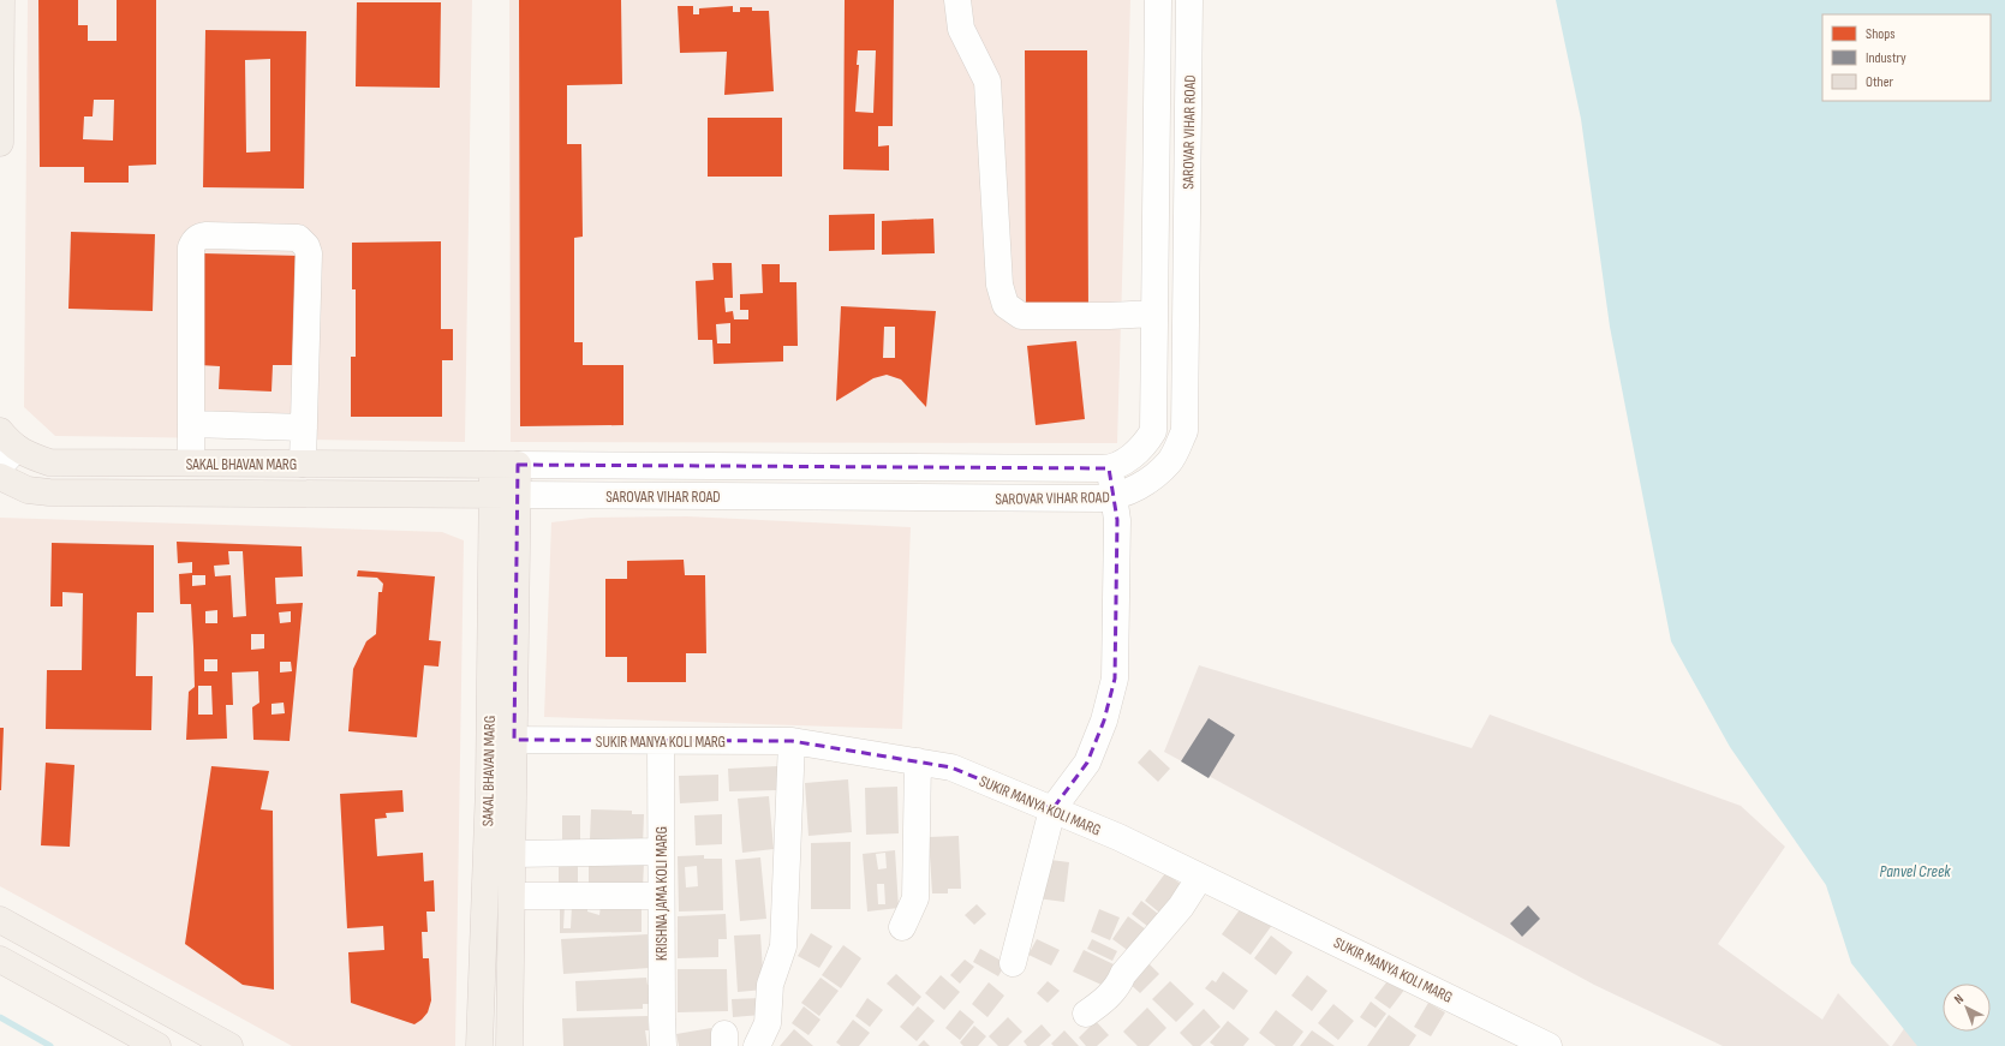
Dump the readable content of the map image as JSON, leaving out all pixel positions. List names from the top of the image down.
{
  "streets": {
    "main road": ["SAKAL BHAVAN MARG"],
    "street": ["SAROVAR VIHAR ROAD", "SUKIR MANYA KOLI MARG", "KRISHNA JAMA KOLI MARG"]
  },
  "crossings": [
    ["SAROVAR VIHAR ROAD", "SAKAL BHAVAN MARG"],
    ["SAKAL BHAVAN MARG", "SUKIR MANYA KOLI MARG"],
    ["SUKIR MANYA KOLI MARG", "KRISHNA JAMA KOLI MARG"]
  ],
  "water": ["Panvel Creek"],
  "legend": ["Shops", "Industry", "Other"],
  "north": "top left"
}
